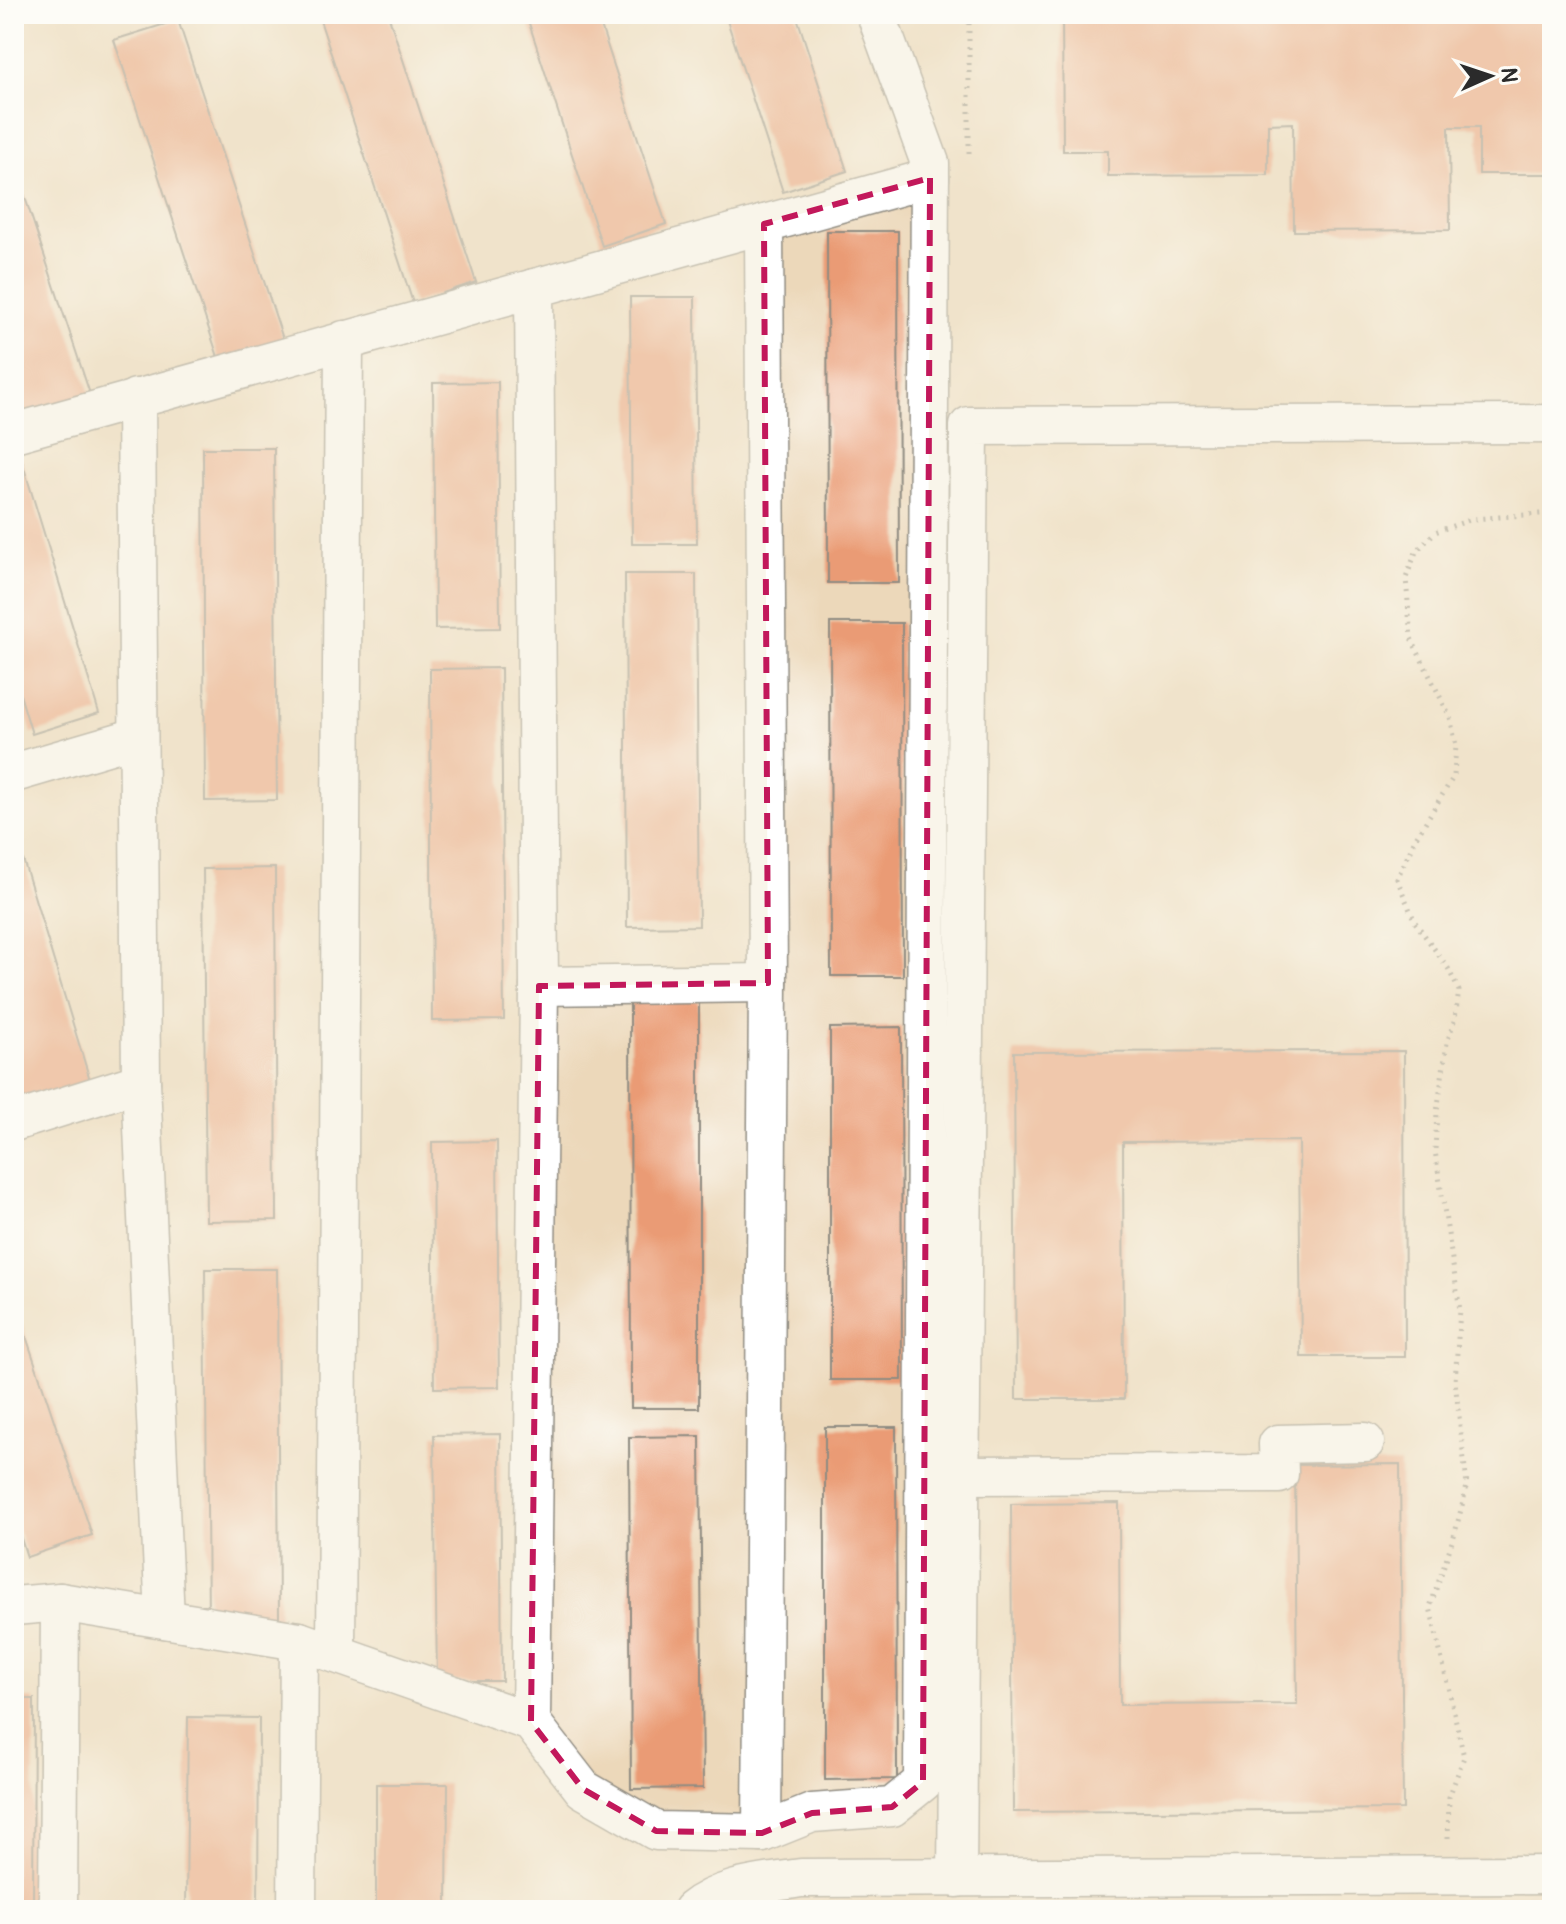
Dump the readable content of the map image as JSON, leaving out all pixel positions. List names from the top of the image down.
{
  "north": "right"
}
